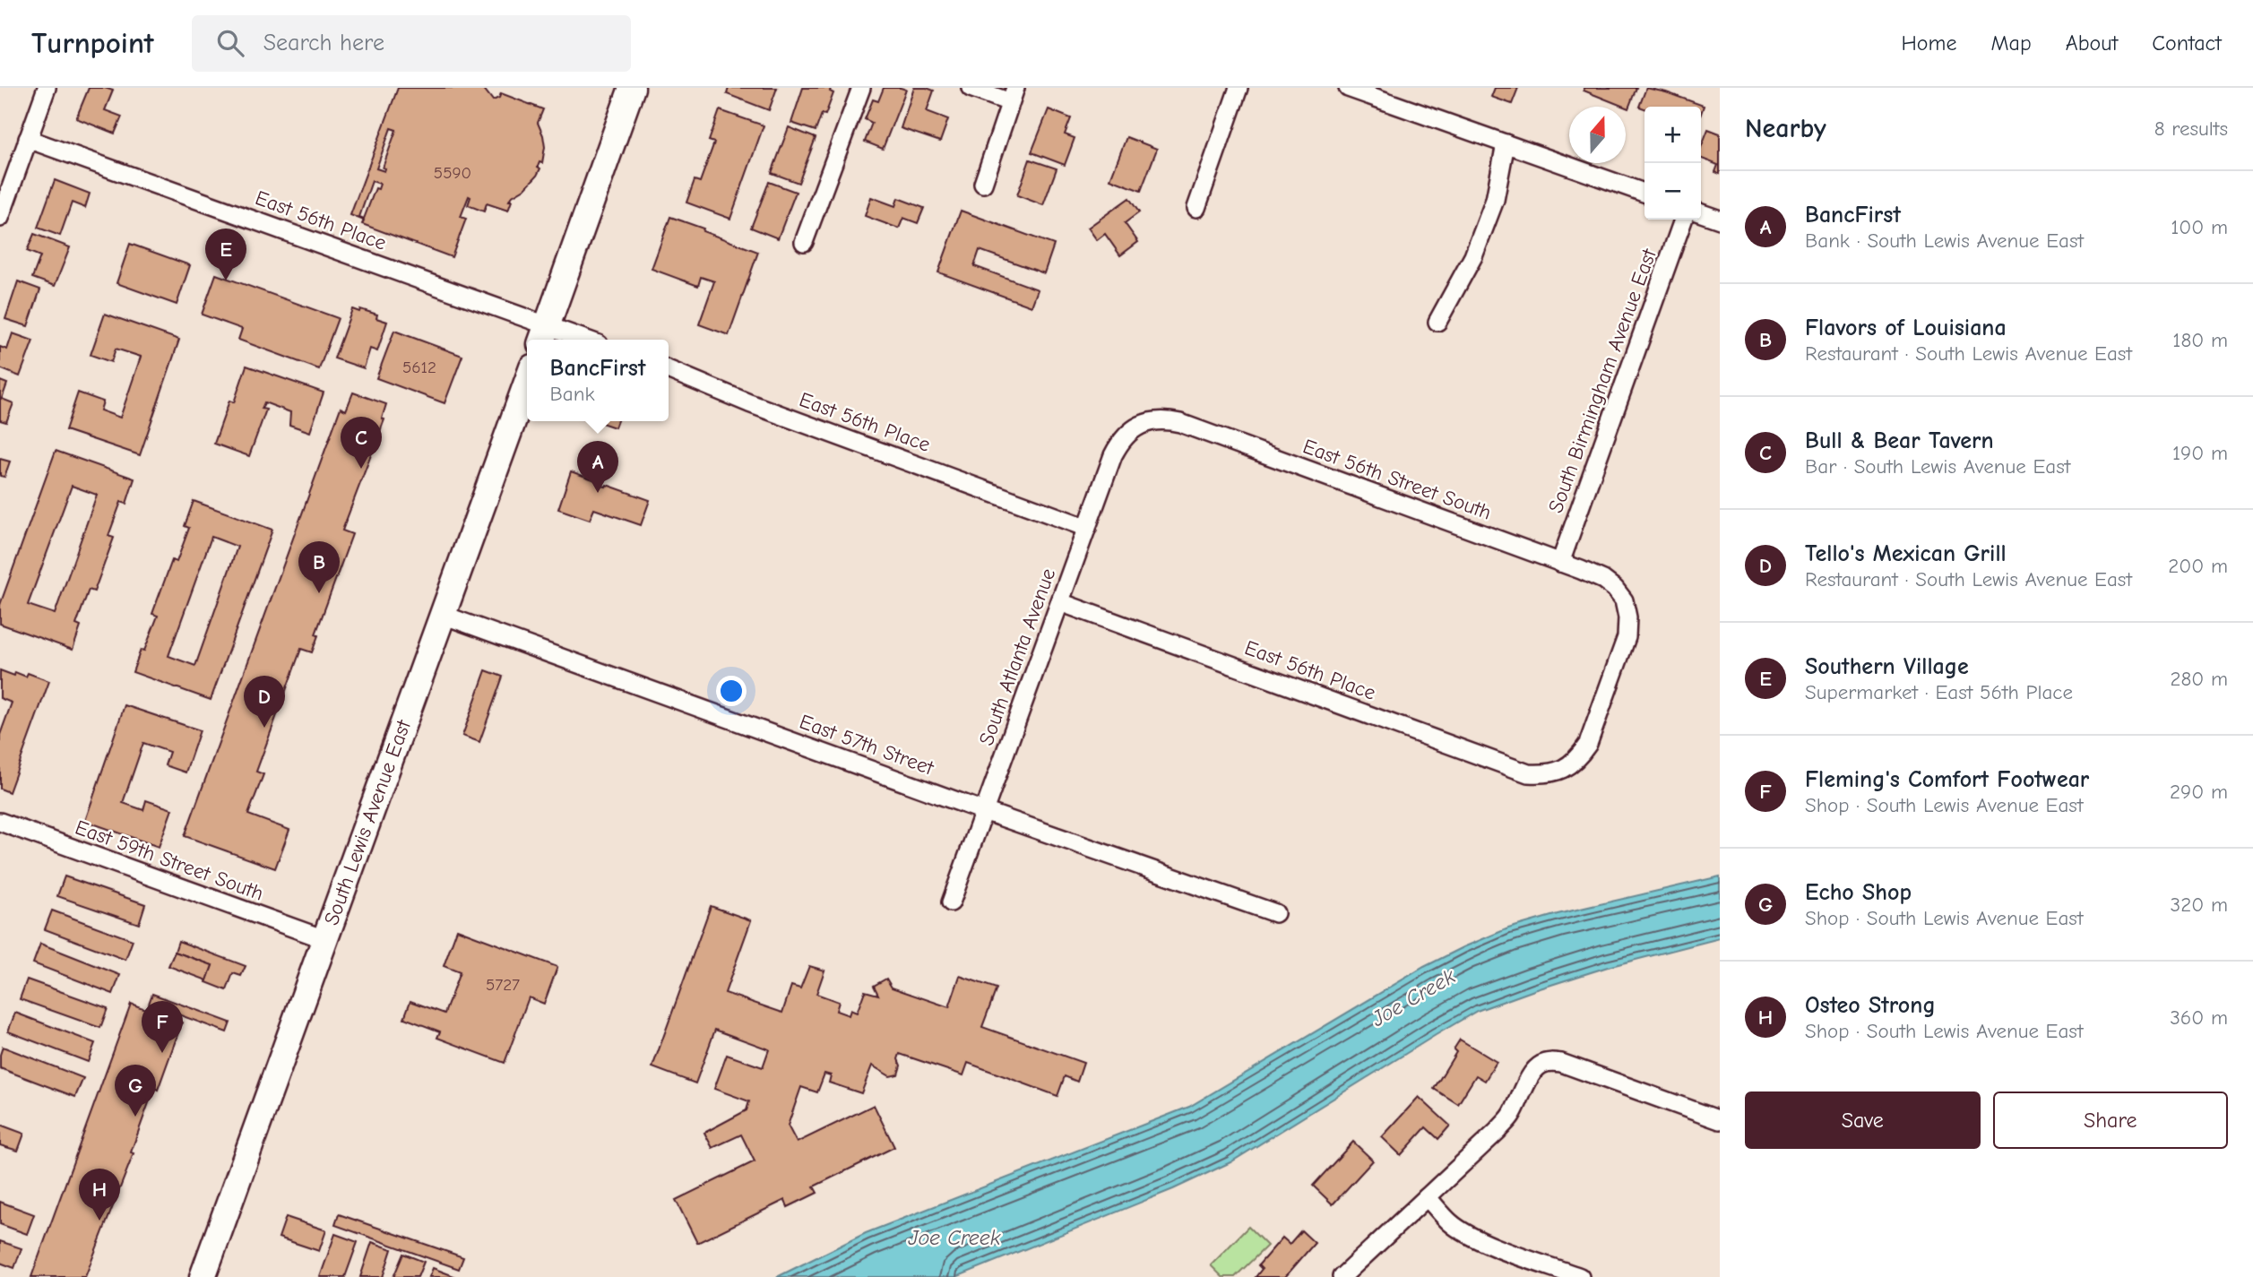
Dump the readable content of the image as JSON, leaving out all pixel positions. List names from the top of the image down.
{
  "streets": {
    "main road": ["South Lewis Avenue East"],
    "street": [
      "East 56th Place",
      "South Birmingham Avenue East",
      "East 56th Street South",
      "South Atlanta Avenue",
      "East 57th Street",
      "East 59th Street South"
    ]
  },
  "crossings": [
    ["East 56th Place", "East 56th Street South"],
    ["East 56th Place", "South Atlanta Avenue"],
    ["South Birmingham Avenue East", "East 56th Street South"],
    ["East 56th Street South", "South Atlanta Avenue"],
    ["South Atlanta Avenue", "East 57th Street"],
    ["East 57th Street", "South Lewis Avenue East"],
    ["South Lewis Avenue East", "East 59th Street South"]
  ],
  "water": ["Joe Creek"],
  "house_numbers": ["5590", "5612", "5727"],
  "north": "top",
  "page": {
    "header": "Turnpoint",
    "search": "Search here",
    "nav": [
      "Home",
      "Map",
      "About",
      "Contact"
    ],
    "heading": ["Nearby", "8 results"],
    "map_buttons": ["+", "−"],
    "list": [
      {
        "mark": "A",
        "name": "BancFirst",
        "note": "Bank · South Lewis Avenue East",
        "value": "100 m"
      },
      {
        "mark": "B",
        "name": "Flavors of Louisiana",
        "note": "Restaurant · South Lewis Avenue East",
        "value": "180 m"
      },
      {
        "mark": "C",
        "name": "Bull & Bear Tavern",
        "note": "Bar · South Lewis Avenue East",
        "value": "190 m"
      },
      {
        "mark": "D",
        "name": "Tello's Mexican Grill",
        "note": "Restaurant · South Lewis Avenue East",
        "value": "200 m"
      },
      {
        "mark": "E",
        "name": "Southern Village",
        "note": "Supermarket · East 56th Place",
        "value": "280 m"
      },
      {
        "mark": "F",
        "name": "Fleming's Comfort Footwear",
        "note": "Shop · South Lewis Avenue East",
        "value": "290 m"
      },
      {
        "mark": "G",
        "name": "Echo Shop",
        "note": "Shop · South Lewis Avenue East",
        "value": "320 m"
      },
      {
        "mark": "H",
        "name": "Osteo Strong",
        "note": "Shop · South Lewis Avenue East",
        "value": "360 m"
      }
    ],
    "pins": [
      "E",
      "C",
      "A",
      "B",
      "D",
      "F",
      "G",
      "H"
    ],
    "popup": ["BancFirst", "Bank"],
    "buttons": ["Save", "Share"]
  }
}
